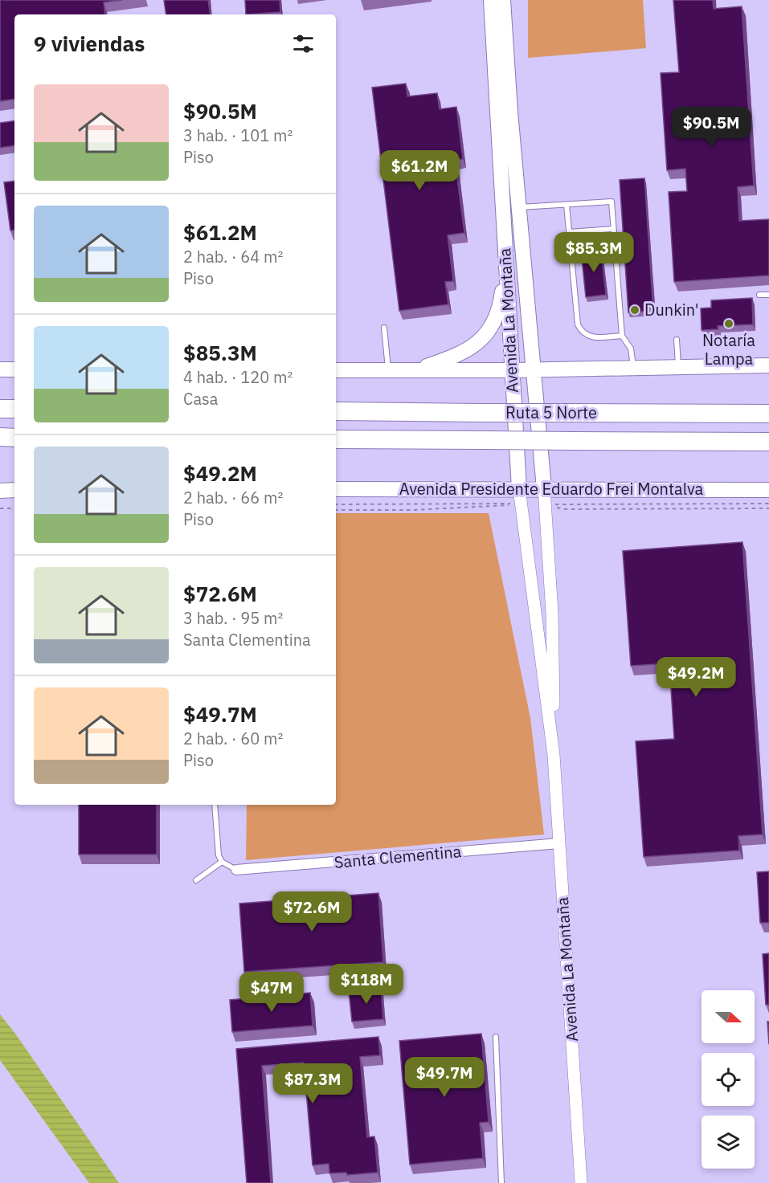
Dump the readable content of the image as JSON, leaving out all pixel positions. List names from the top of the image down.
{
  "streets": {
    "highway": ["Ruta 5 Norte"],
    "main road": ["Avenida La Montaña", "Avenida Presidente Eduardo Frei Montalva"],
    "street": ["Santa Clementina"]
  },
  "crossings": [
    ["Avenida La Montaña", "Avenida Presidente Eduardo Frei Montalva"],
    ["Avenida La Montaña", "Santa Clementina"]
  ],
  "places": ["Dunkin'", "Notaría Lampa"],
  "north": "right",
  "page": {
    "heading": "9 viviendas",
    "list": [
      {
        "name": "$90.5M",
        "note": "3 hab. · 101 m² · Piso"
      },
      {
        "name": "$61.2M",
        "note": "2 hab. · 64 m² · Piso"
      },
      {
        "name": "$85.3M",
        "note": "4 hab. · 120 m² · Casa"
      },
      {
        "name": "$49.2M",
        "note": "2 hab. · 66 m² · Piso"
      },
      {
        "name": "$72.6M",
        "note": "3 hab. · 95 m² · Santa Clementina"
      },
      {
        "name": "$49.7M",
        "note": "2 hab. · 60 m² · Piso"
      }
    ],
    "price": [
      "$90.5M",
      "$61.2M",
      "$85.3M",
      "$49.2M",
      "$72.6M",
      "$118M",
      "$47M",
      "$49.7M",
      "$87.3M"
    ]
  }
}
